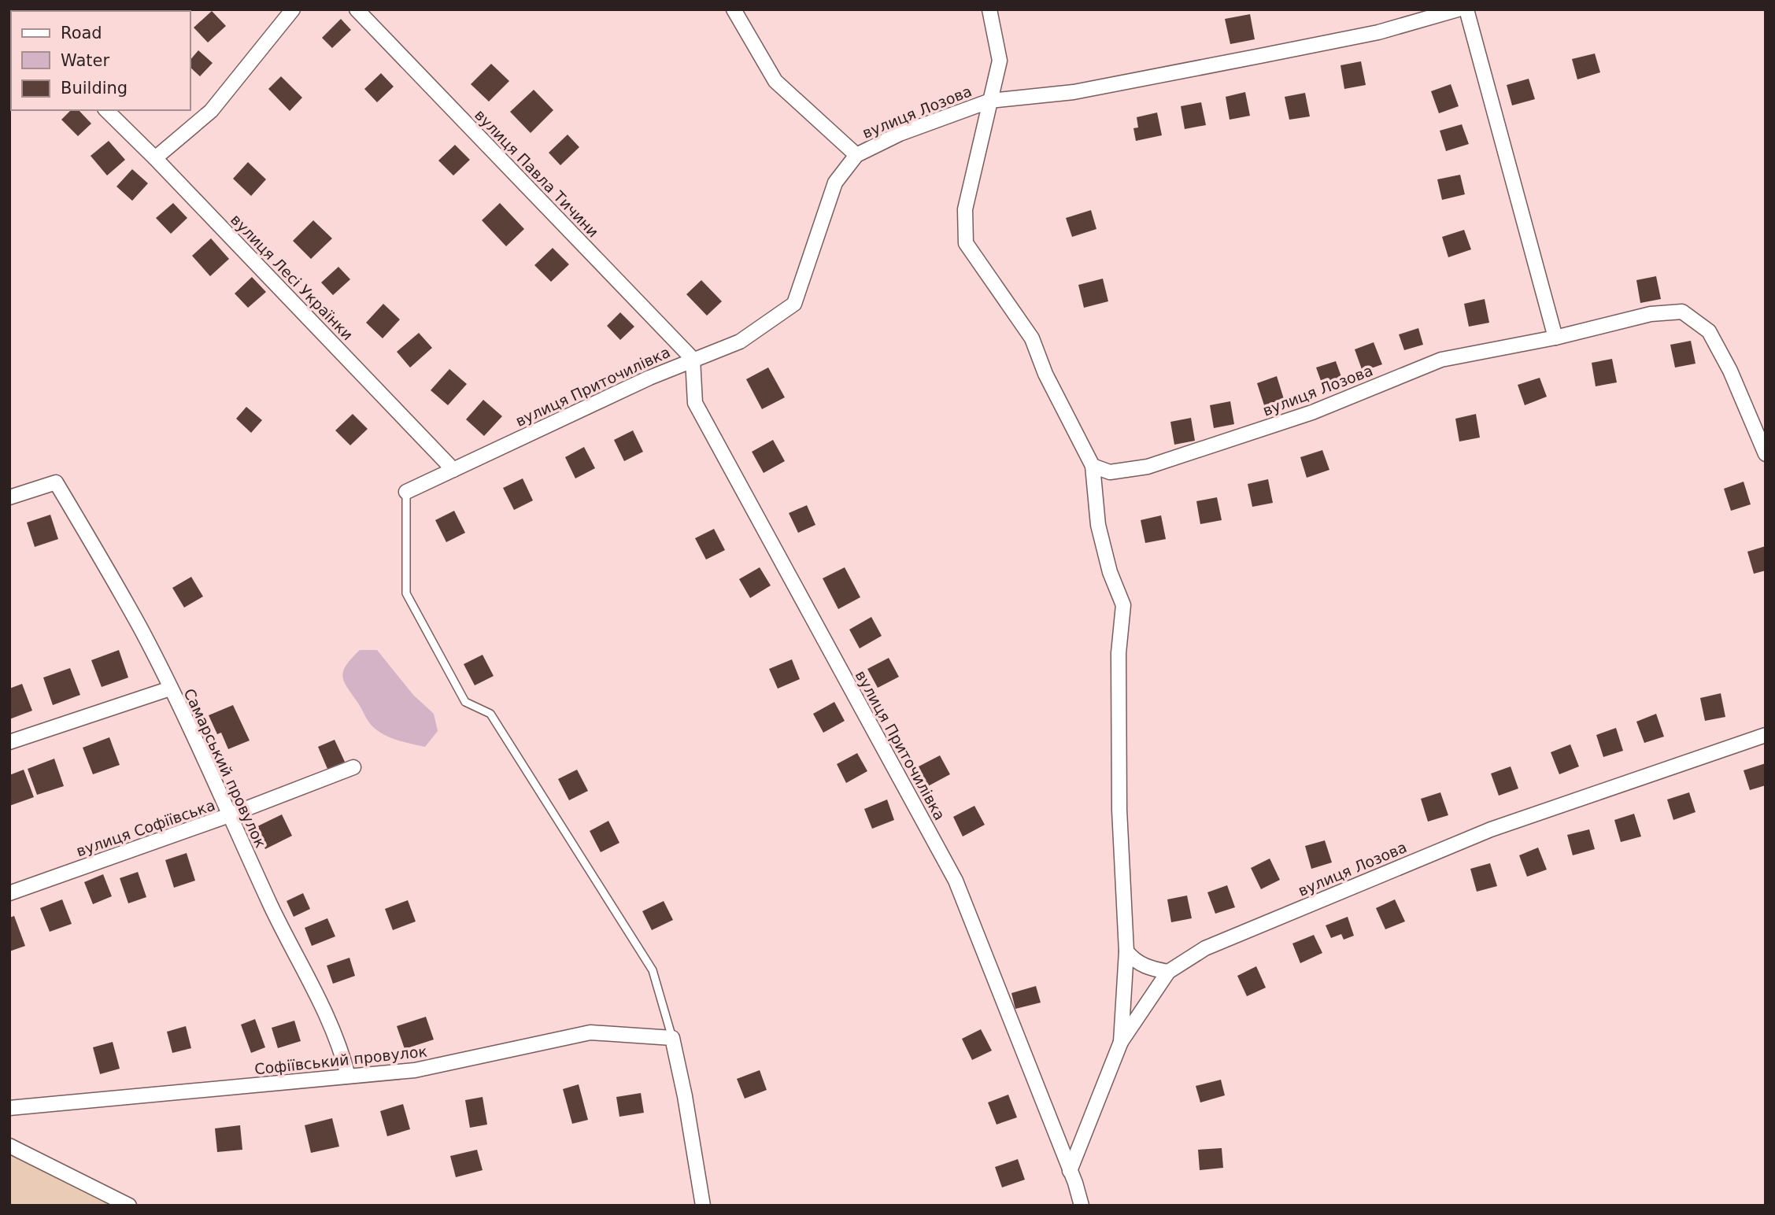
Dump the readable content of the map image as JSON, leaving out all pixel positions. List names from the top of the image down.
{
  "streets": {
    "street": [
      "вулиця Лозова",
      "вулиця Павла Тичини",
      "вулиця Лесі Українки",
      "вулиця Приточилівка",
      "Самарський провулок",
      "вулиця Софіївська",
      "Софіївський провулок"
    ]
  },
  "crossings": [
    ["вулиця Лозова", "вулиця Приточилівка"],
    ["вулиця Павла Тичини", "вулиця Приточилівка"],
    ["вулиця Лесі Українки", "вулиця Приточилівка"],
    ["вулиця Приточилівка", "Софіївський провулок"],
    ["Самарський провулок", "вулиця Софіївська"],
    ["Самарський провулок", "Софіївський провулок"]
  ],
  "legend": ["Road", "Water", "Building"]
}
